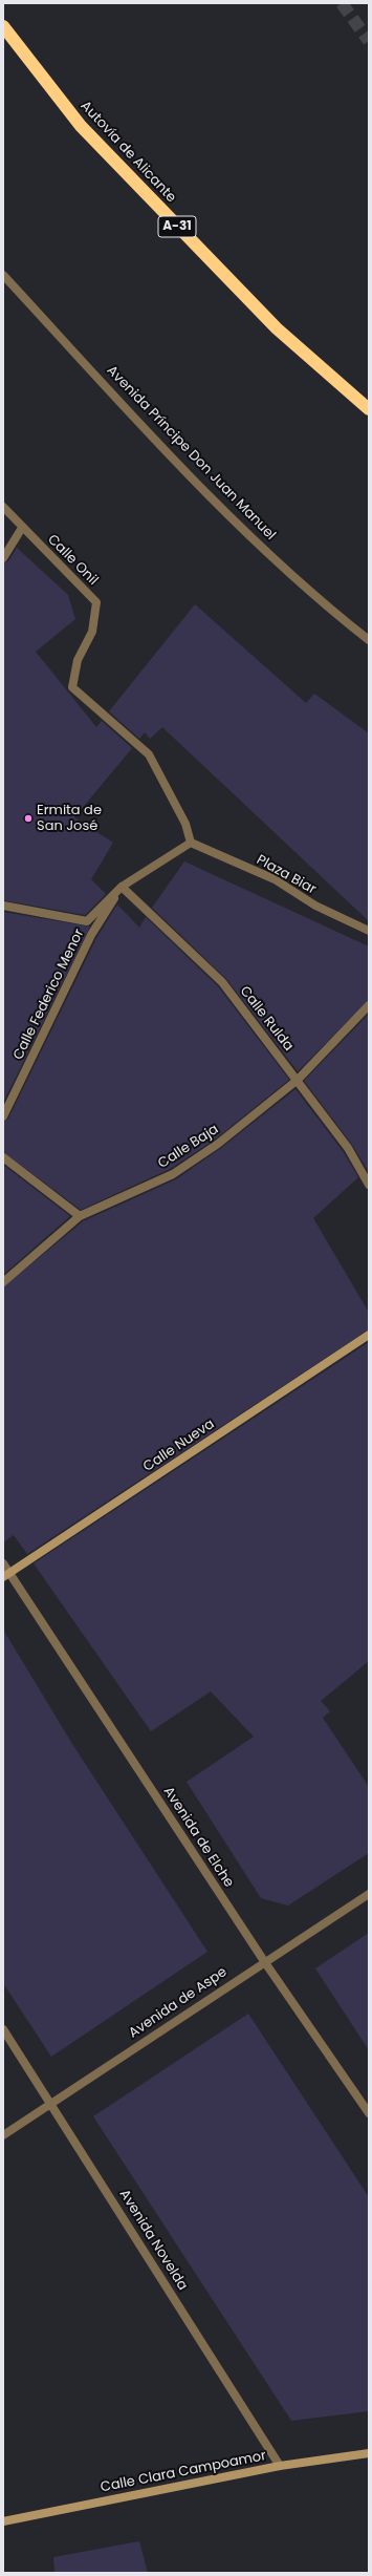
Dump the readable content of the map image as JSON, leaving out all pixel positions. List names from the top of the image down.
{
  "streets": {
    "highway": ["Autovía de Alicante", "A-31"],
    "street": [
      "Avenida Príncipe Don Juan Manuel",
      "Calle Onil",
      "Plaza Biar",
      "Calle Federico Menor",
      "Calle Rulda",
      "Calle Baja",
      "Calle Nueva",
      "Avenida de Elche",
      "Avenida de Aspe",
      "Avenida Novelda",
      "Calle Clara Campoamor"
    ]
  },
  "crossings": [
    ["Calle Onil", "Plaza Biar"],
    ["Calle Federico Menor", "Calle Rulda"],
    ["Calle Rulda", "Calle Baja"],
    ["Calle Nueva", "Avenida de Elche"],
    ["Avenida de Elche", "Avenida de Aspe"],
    ["Avenida de Aspe", "Avenida Novelda"],
    ["Avenida Novelda", "Calle Clara Campoamor"]
  ],
  "places": ["Ermita de San José"]
}
